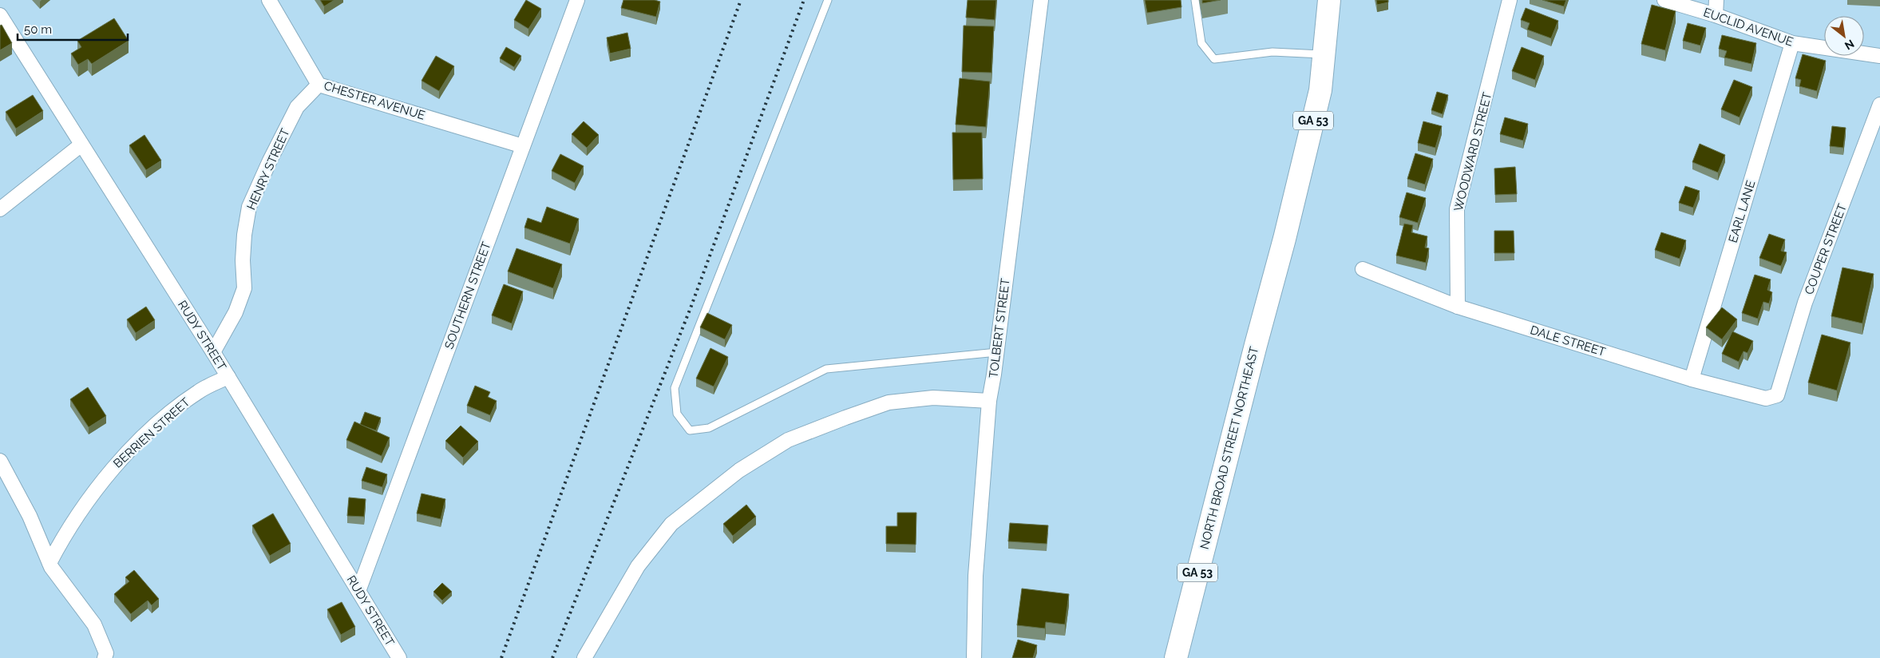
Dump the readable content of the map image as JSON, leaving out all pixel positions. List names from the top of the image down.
{
  "streets": {
    "main road": ["GA 53", "NORTH BROAD STREET NORTHEAST"],
    "street": [
      "EUCLID AVENUE",
      "CHESTER AVENUE",
      "WOODWARD STREET",
      "HENRY STREET",
      "EARL LANE",
      "COUPER STREET",
      "SOUTHERN STREET",
      "TOLBERT STREET",
      "RUDY STREET",
      "DALE STREET",
      "BERRIEN STREET"
    ]
  },
  "crossings": [
    ["EUCLID AVENUE", "EARL LANE"],
    ["CHESTER AVENUE", "HENRY STREET"],
    ["CHESTER AVENUE", "SOUTHERN STREET"],
    ["GA 53", "NORTH BROAD STREET NORTHEAST"],
    ["WOODWARD STREET", "DALE STREET"],
    ["HENRY STREET", "RUDY STREET"],
    ["EARL LANE", "DALE STREET"],
    ["COUPER STREET", "DALE STREET"],
    ["SOUTHERN STREET", "RUDY STREET"],
    ["RUDY STREET", "BERRIEN STREET"]
  ],
  "scale_bar": "50 m",
  "north": "bottom right"
}
